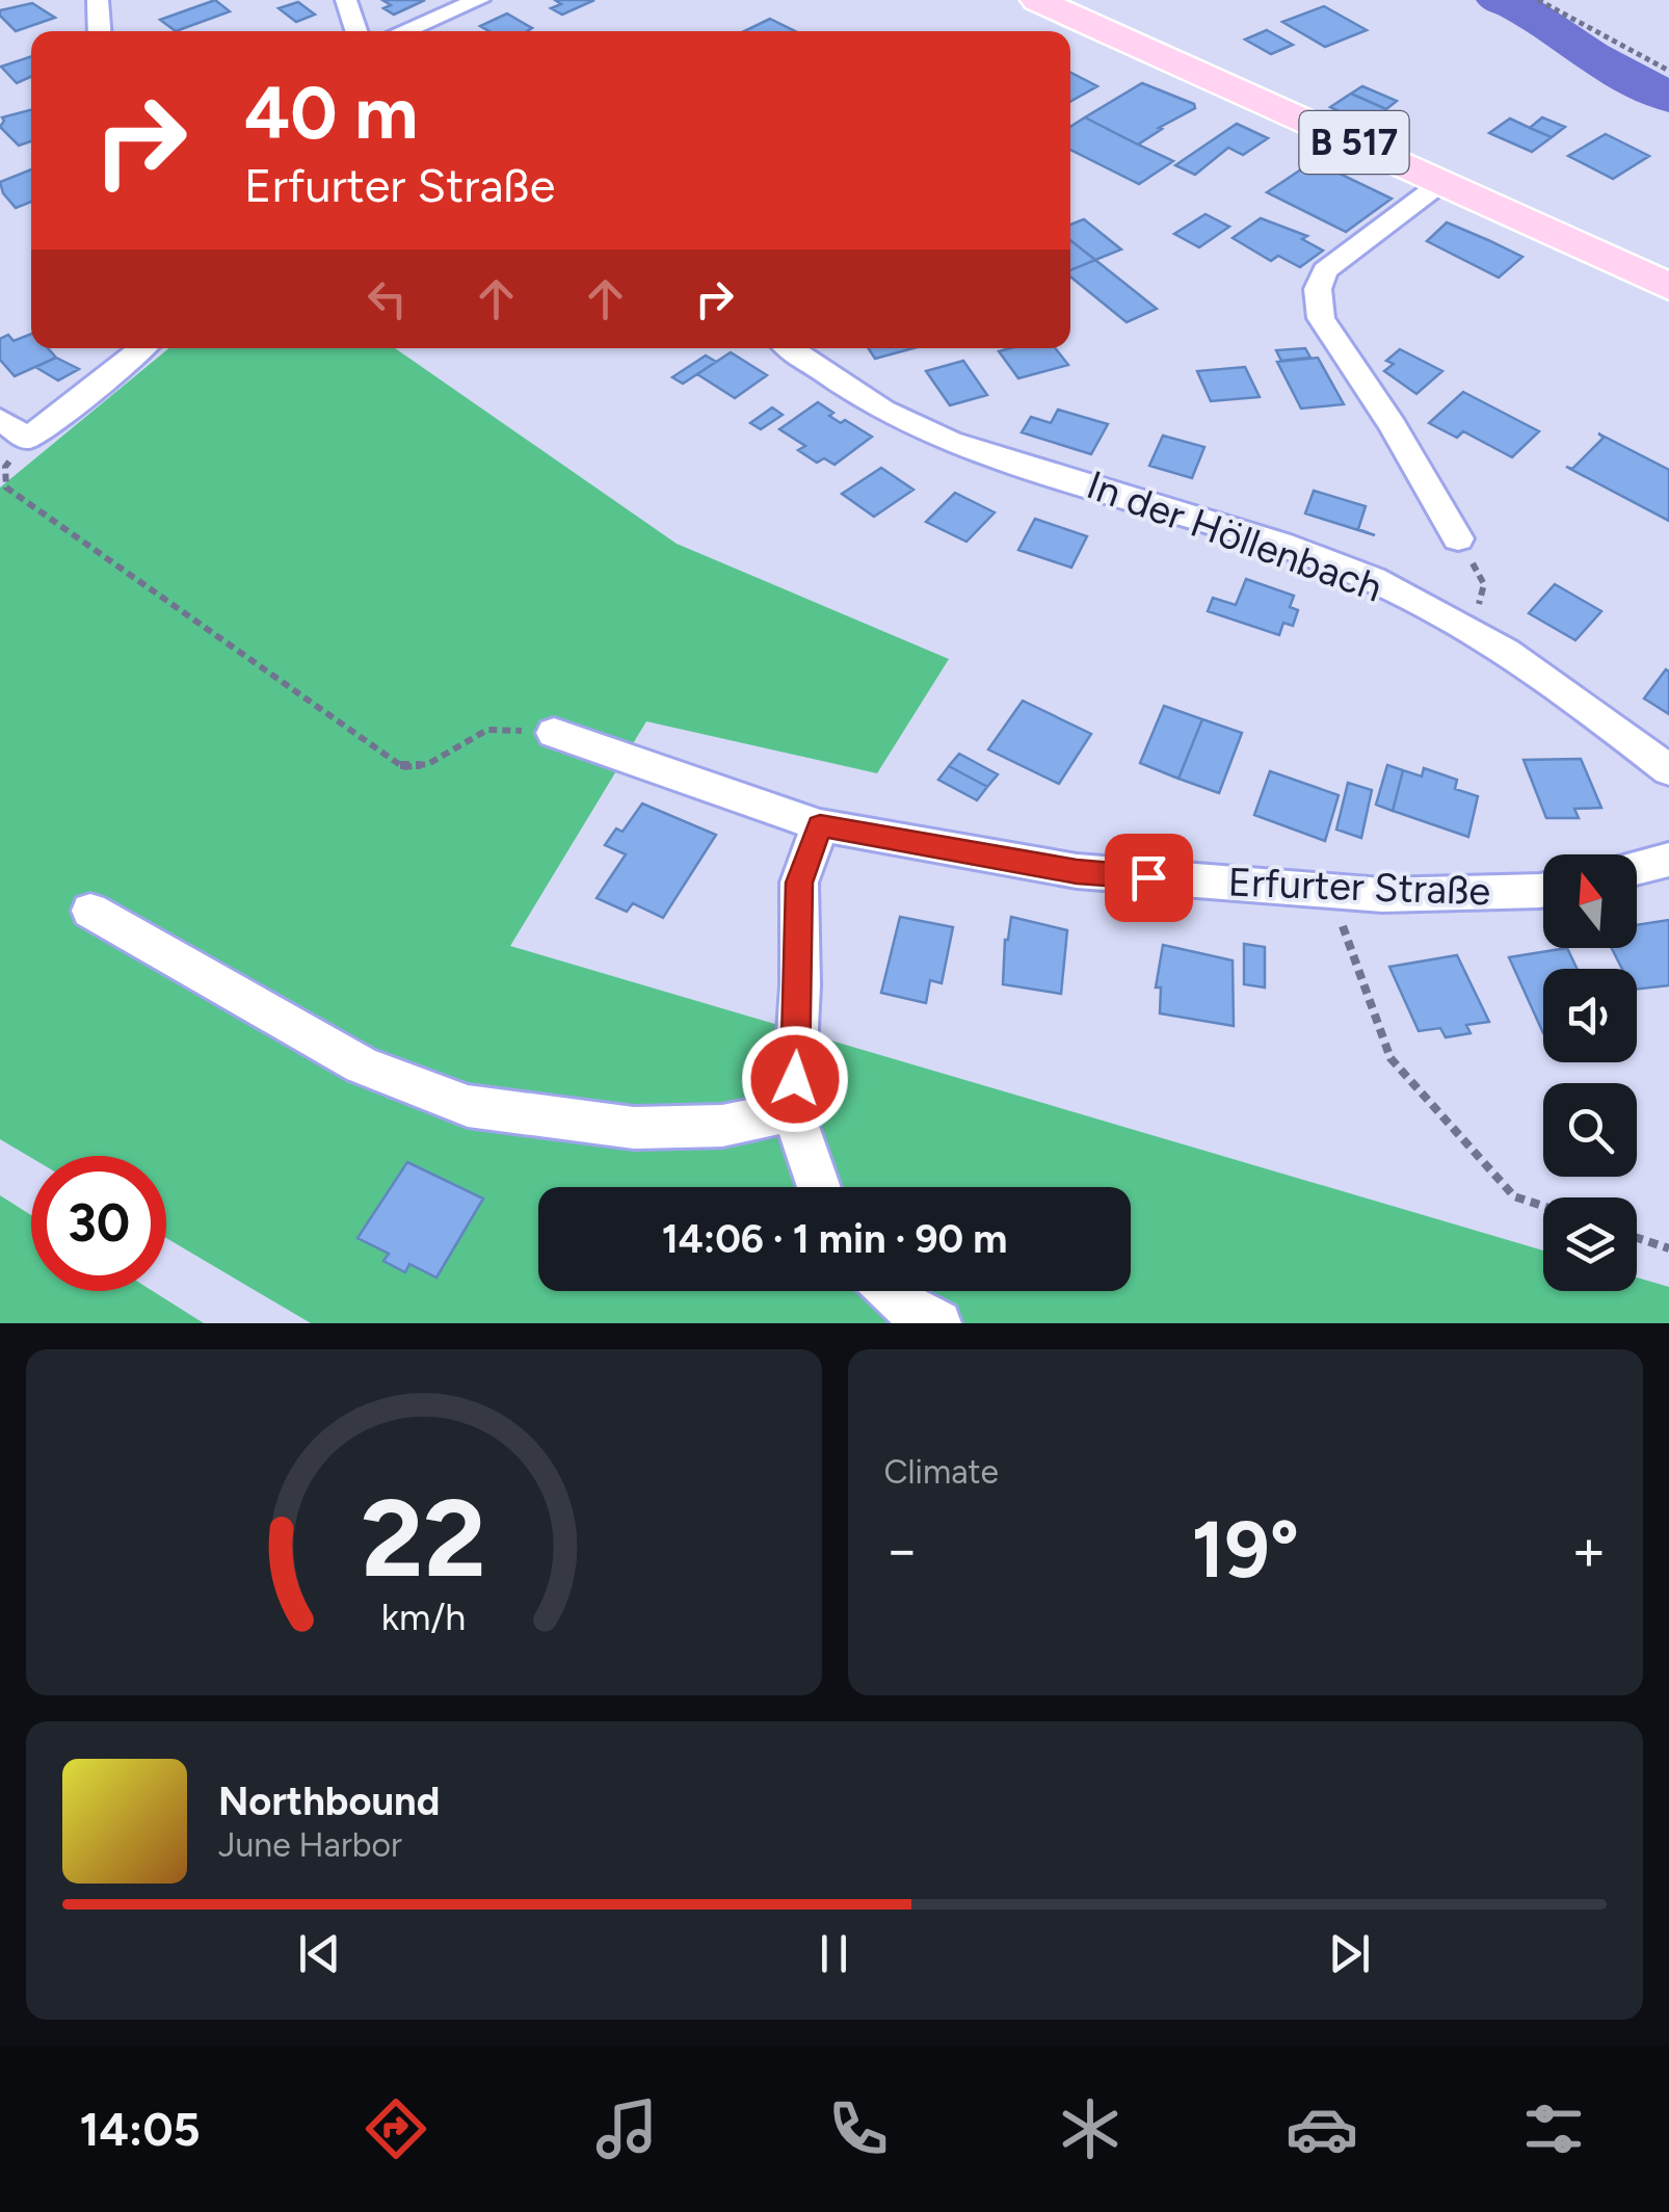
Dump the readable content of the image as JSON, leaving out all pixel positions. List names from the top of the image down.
{
  "streets": {
    "main road": ["B 517"],
    "street": ["In der Höllenbach", "Erfurter Straße"]
  },
  "north": "top",
  "page": {
    "turn": ["40 m", "Erfurter Straße"],
    "limit": "30",
    "trip": "14:06 · 1 min · 90 m",
    "tile": "Climate",
    "heat": ["−", "19°", "+"],
    "song": ["Northbound", "June Harbor"],
    "tabs": "14:05",
    "gauge": ["22", "km/h"]
  }
}
